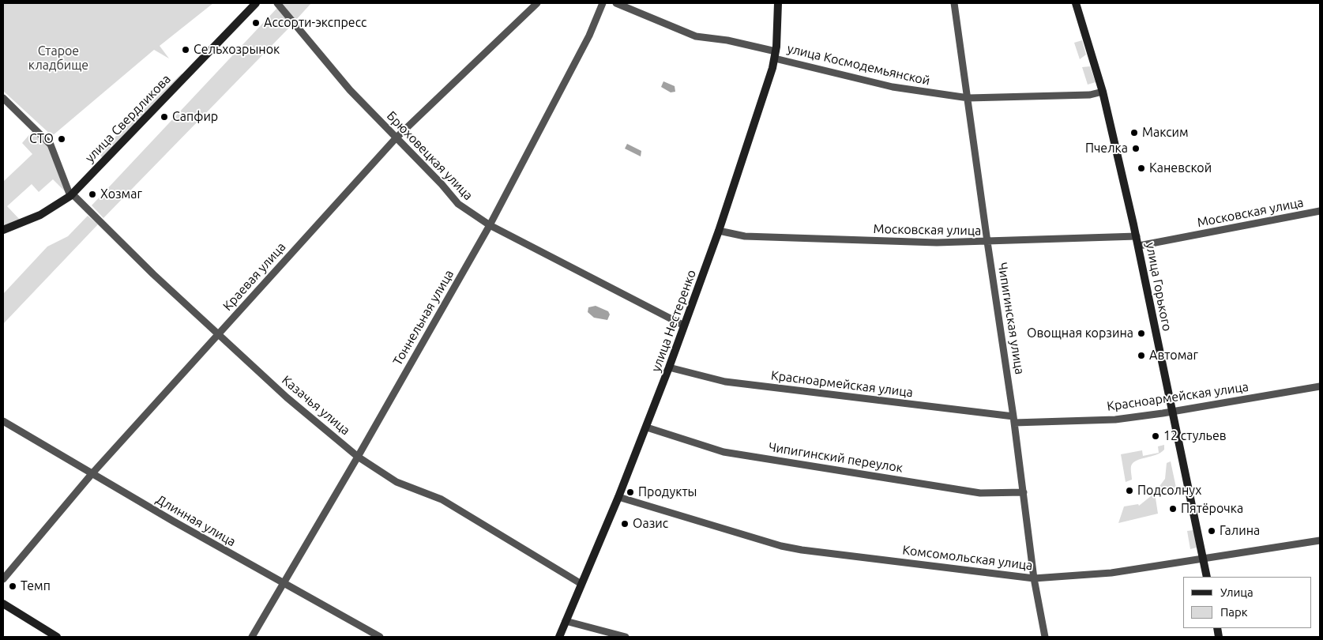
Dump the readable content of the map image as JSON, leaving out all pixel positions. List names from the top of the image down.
{
  "streets": {
    "street": [
      "улица Космодемьянской",
      "улица Свердликова",
      "Брюховецкая улица",
      "Московская улица",
      "Краевая улица",
      "улица Горького",
      "Тоннельная улица",
      "Чипигинская улица",
      "улица Нестеренко",
      "Красноармейская улица",
      "Казачья улица",
      "Чипигинский переулок",
      "Длинная улица",
      "Комсомольская улица"
    ]
  },
  "crossings": [
    ["улица Космодемьянской", "улица Горького"],
    ["улица Космодемьянской", "Чипигинская улица"],
    ["улица Космодемьянской", "улица Нестеренко"],
    ["улица Свердликова", "Казачья улица"],
    ["Брюховецкая улица", "Краевая улица"],
    ["Брюховецкая улица", "Тоннельная улица"],
    ["Брюховецкая улица", "улица Нестеренко"],
    ["Московская улица", "улица Горького"],
    ["Московская улица", "Чипигинская улица"],
    ["Московская улица", "улица Нестеренко"],
    ["Краевая улица", "Казачья улица"],
    ["Краевая улица", "Длинная улица"],
    ["улица Горького", "Красноармейская улица"],
    ["улица Горького", "Комсомольская улица"],
    ["Тоннельная улица", "Казачья улица"],
    ["Тоннельная улица", "Длинная улица"],
    ["Чипигинская улица", "Красноармейская улица"],
    ["Чипигинская улица", "Чипигинский переулок"],
    ["Чипигинская улица", "Комсомольская улица"],
    ["улица Нестеренко", "Красноармейская улица"],
    ["улица Нестеренко", "Казачья улица"],
    ["улица Нестеренко", "Чипигинский переулок"],
    ["улица Нестеренко", "Комсомольская улица"]
  ],
  "parks": ["Старое кладбище"],
  "places": [
    "Ассорти-экспресс",
    "Сельхозрынок",
    "Сапфир",
    "Максим",
    "СТО",
    "Пчелка",
    "Каневской",
    "Хозмаг",
    "Овощная корзина",
    "Автомаг",
    "12 стульев",
    "Подсолнух",
    "Продукты",
    "Пятёрочка",
    "Оазис",
    "Галина",
    "Темп"
  ],
  "legend": ["Улица", "Парк"]
}
